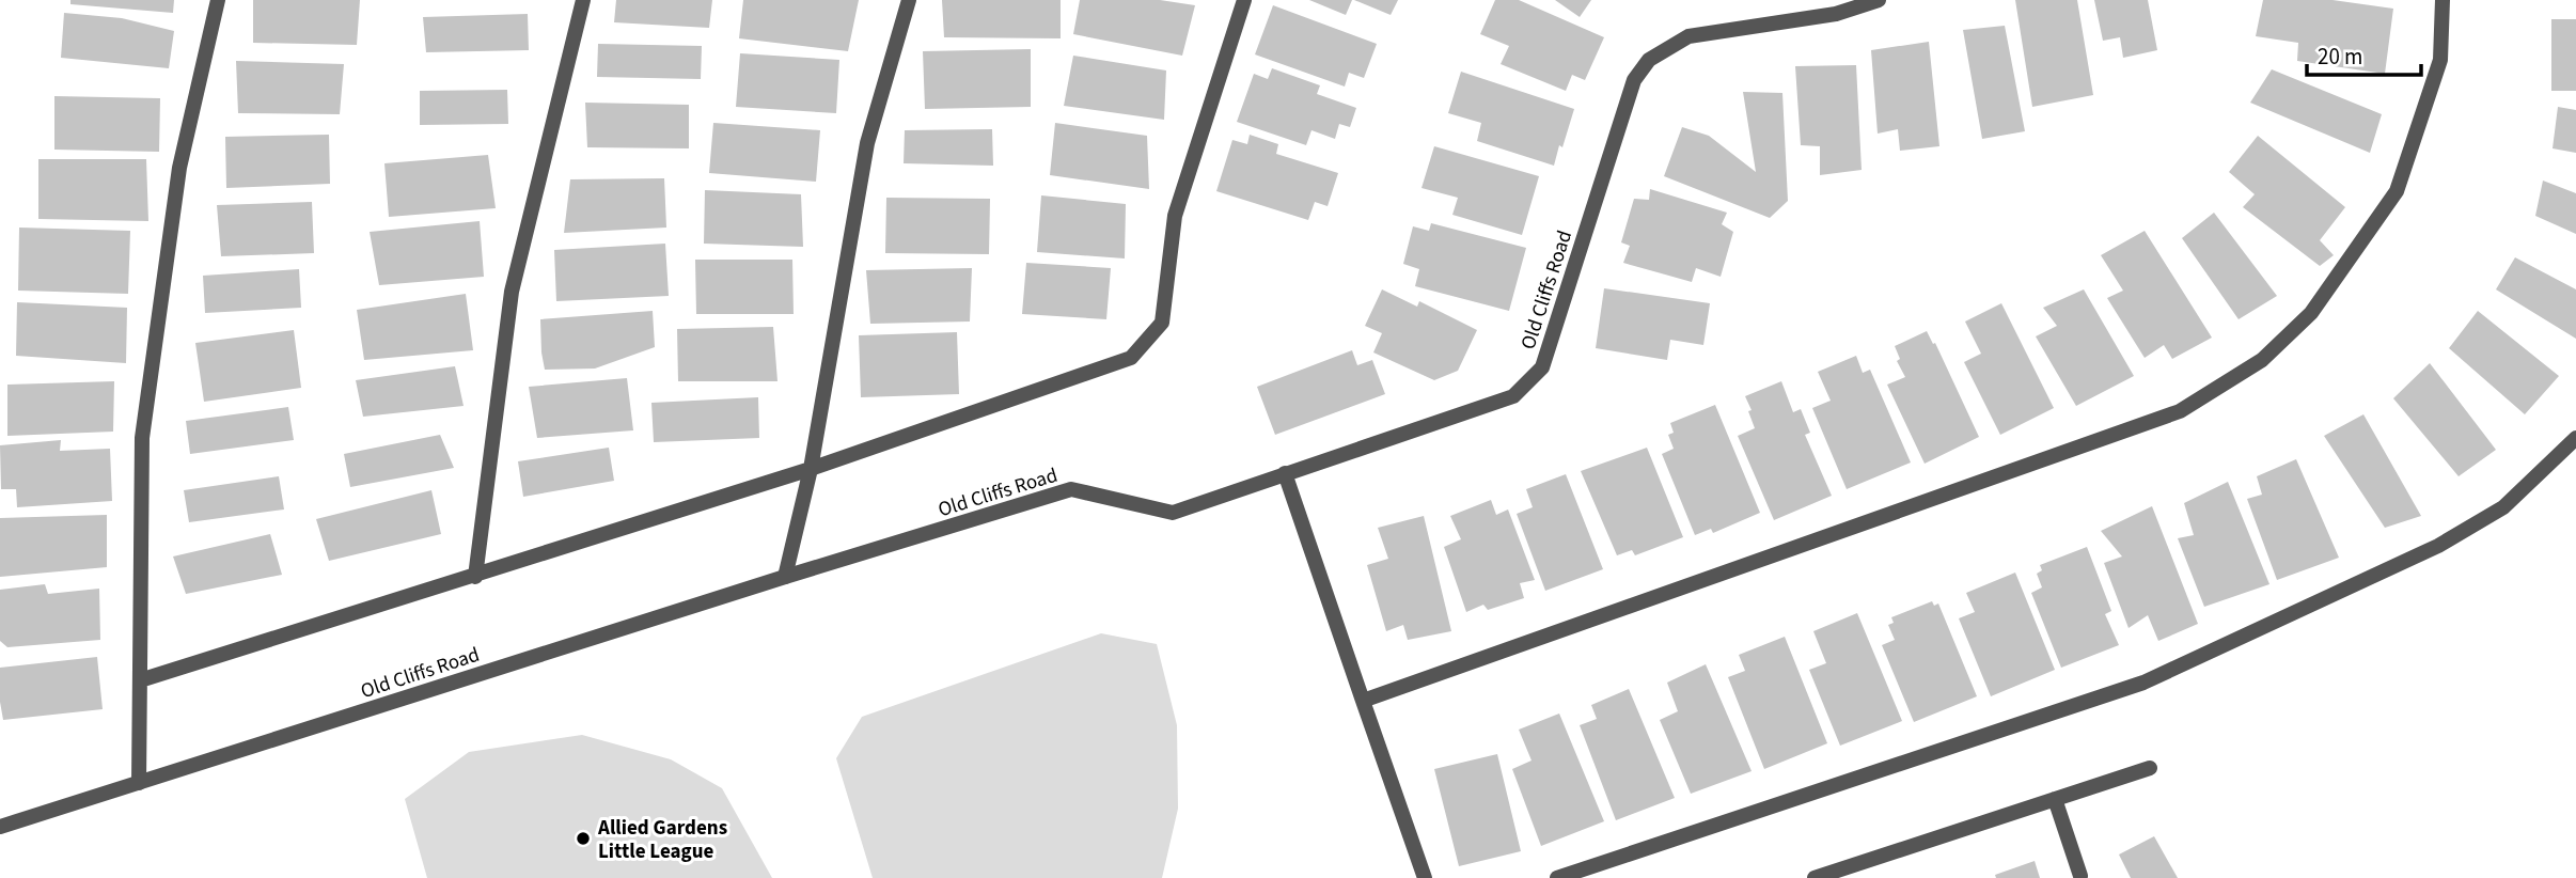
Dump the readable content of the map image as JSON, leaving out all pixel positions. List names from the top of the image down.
{
  "streets": {
    "street": ["Old Cliffs Road"]
  },
  "places": ["Allied Gardens Little League"],
  "scale_bar": "20 m"
}
